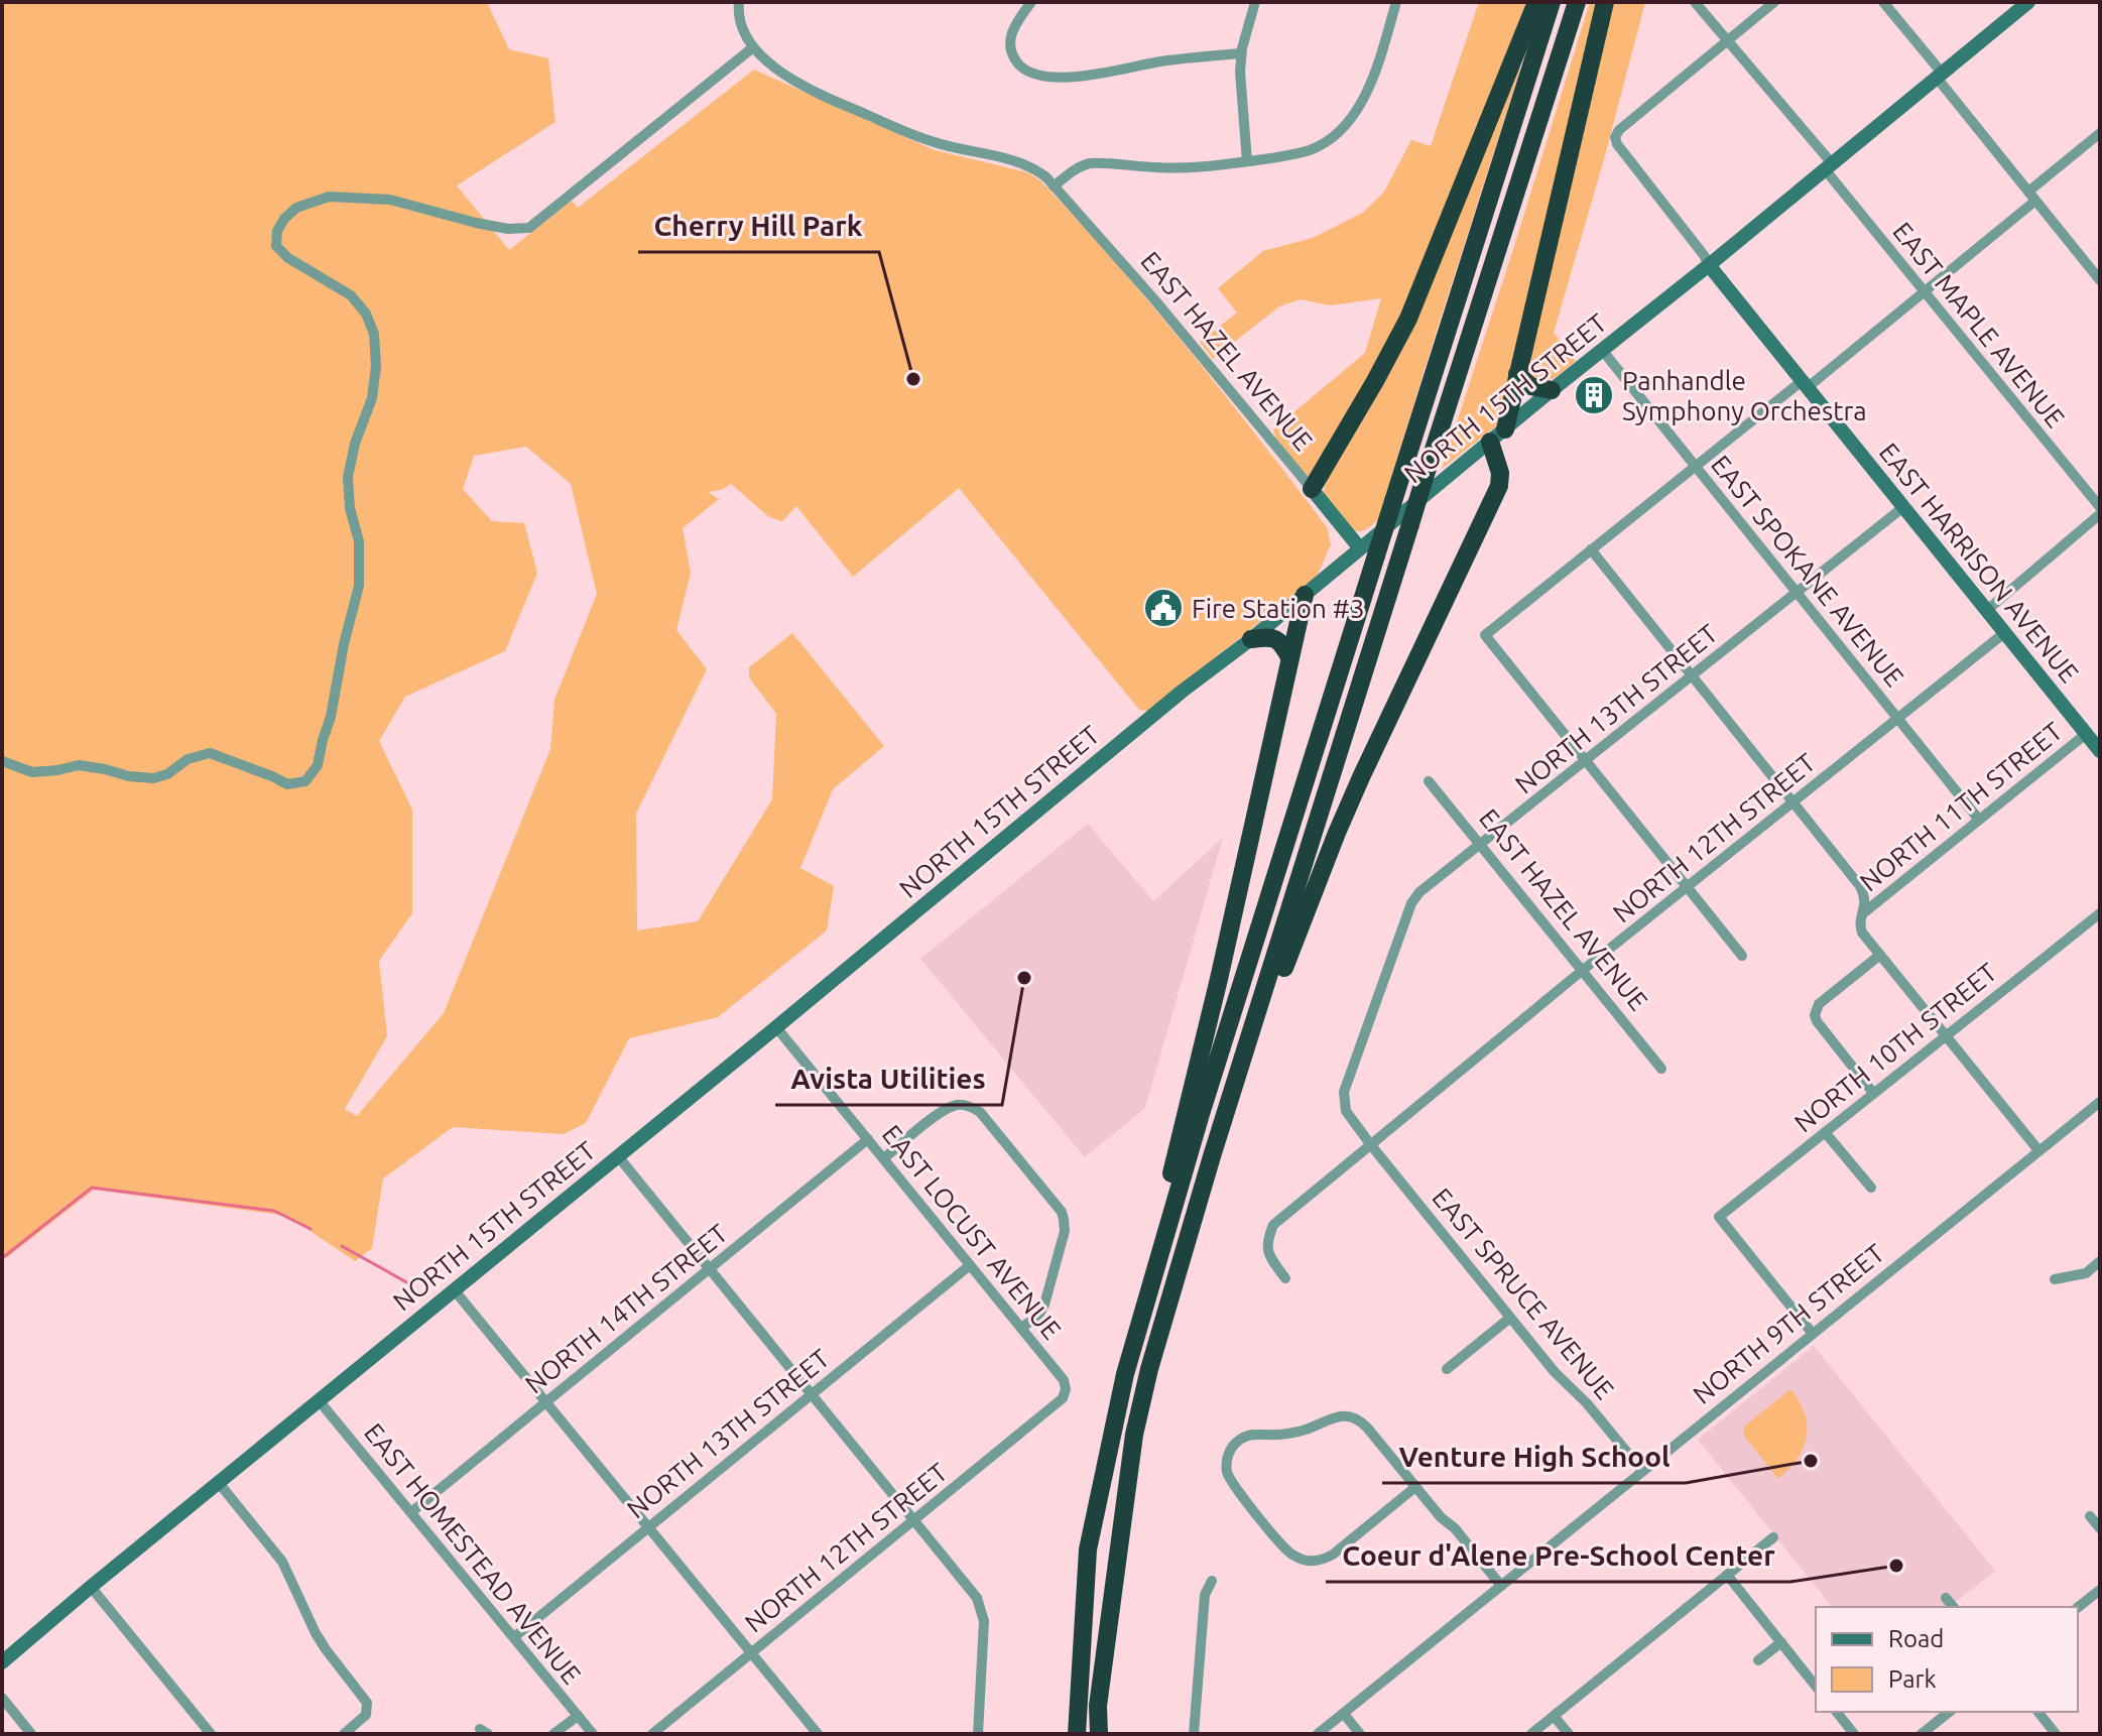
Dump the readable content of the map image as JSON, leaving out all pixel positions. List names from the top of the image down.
{
  "streets": {
    "main road": ["EAST HAZEL AVENUE", "NORTH 15TH STREET", "EAST HARRISON AVENUE"],
    "street": [
      "EAST MAPLE AVENUE",
      "EAST SPOKANE AVENUE",
      "NORTH 13TH STREET",
      "NORTH 11TH STREET",
      "NORTH 12TH STREET",
      "NORTH 10TH STREET",
      "EAST LOCUST AVENUE",
      "EAST SPRUCE AVENUE",
      "NORTH 14TH STREET",
      "NORTH 9TH STREET",
      "EAST HOMESTEAD AVENUE"
    ]
  },
  "crossings": [
    ["EAST MAPLE AVENUE", "NORTH 15TH STREET"],
    ["EAST MAPLE AVENUE", "EAST HARRISON AVENUE"],
    ["EAST HAZEL AVENUE", "NORTH 15TH STREET"],
    ["EAST HAZEL AVENUE", "NORTH 13TH STREET"],
    ["EAST HAZEL AVENUE", "NORTH 12TH STREET"],
    ["NORTH 15TH STREET", "EAST HARRISON AVENUE"],
    ["NORTH 15TH STREET", "EAST SPOKANE AVENUE"],
    ["NORTH 15TH STREET", "EAST LOCUST AVENUE"],
    ["NORTH 15TH STREET", "EAST HOMESTEAD AVENUE"],
    ["EAST HARRISON AVENUE", "NORTH 13TH STREET"],
    ["EAST HARRISON AVENUE", "NORTH 11TH STREET"],
    ["EAST HARRISON AVENUE", "NORTH 12TH STREET"],
    ["EAST SPOKANE AVENUE", "NORTH 13TH STREET"],
    ["EAST SPOKANE AVENUE", "NORTH 11TH STREET"],
    ["EAST SPOKANE AVENUE", "NORTH 12TH STREET"],
    ["NORTH 13TH STREET", "NORTH 12TH STREET"],
    ["NORTH 13TH STREET", "EAST LOCUST AVENUE"],
    ["NORTH 13TH STREET", "EAST SPRUCE AVENUE"],
    ["NORTH 13TH STREET", "EAST HOMESTEAD AVENUE"],
    ["NORTH 12TH STREET", "EAST LOCUST AVENUE"],
    ["NORTH 12TH STREET", "EAST SPRUCE AVENUE"],
    ["NORTH 10TH STREET", "NORTH 9TH STREET"],
    ["EAST LOCUST AVENUE", "NORTH 14TH STREET"],
    ["EAST SPRUCE AVENUE", "NORTH 9TH STREET"],
    ["NORTH 14TH STREET", "EAST HOMESTEAD AVENUE"]
  ],
  "places": {
    "other": [
      "Cherry Hill Park",
      "Avista Utilities",
      "Venture High School",
      "Coeur d'Alene Pre-School Center"
    ],
    "building": ["Panhandle Symphony Orchestra"],
    "public building": ["Fire Station #3"]
  },
  "legend": ["Road", "Park"]
}
